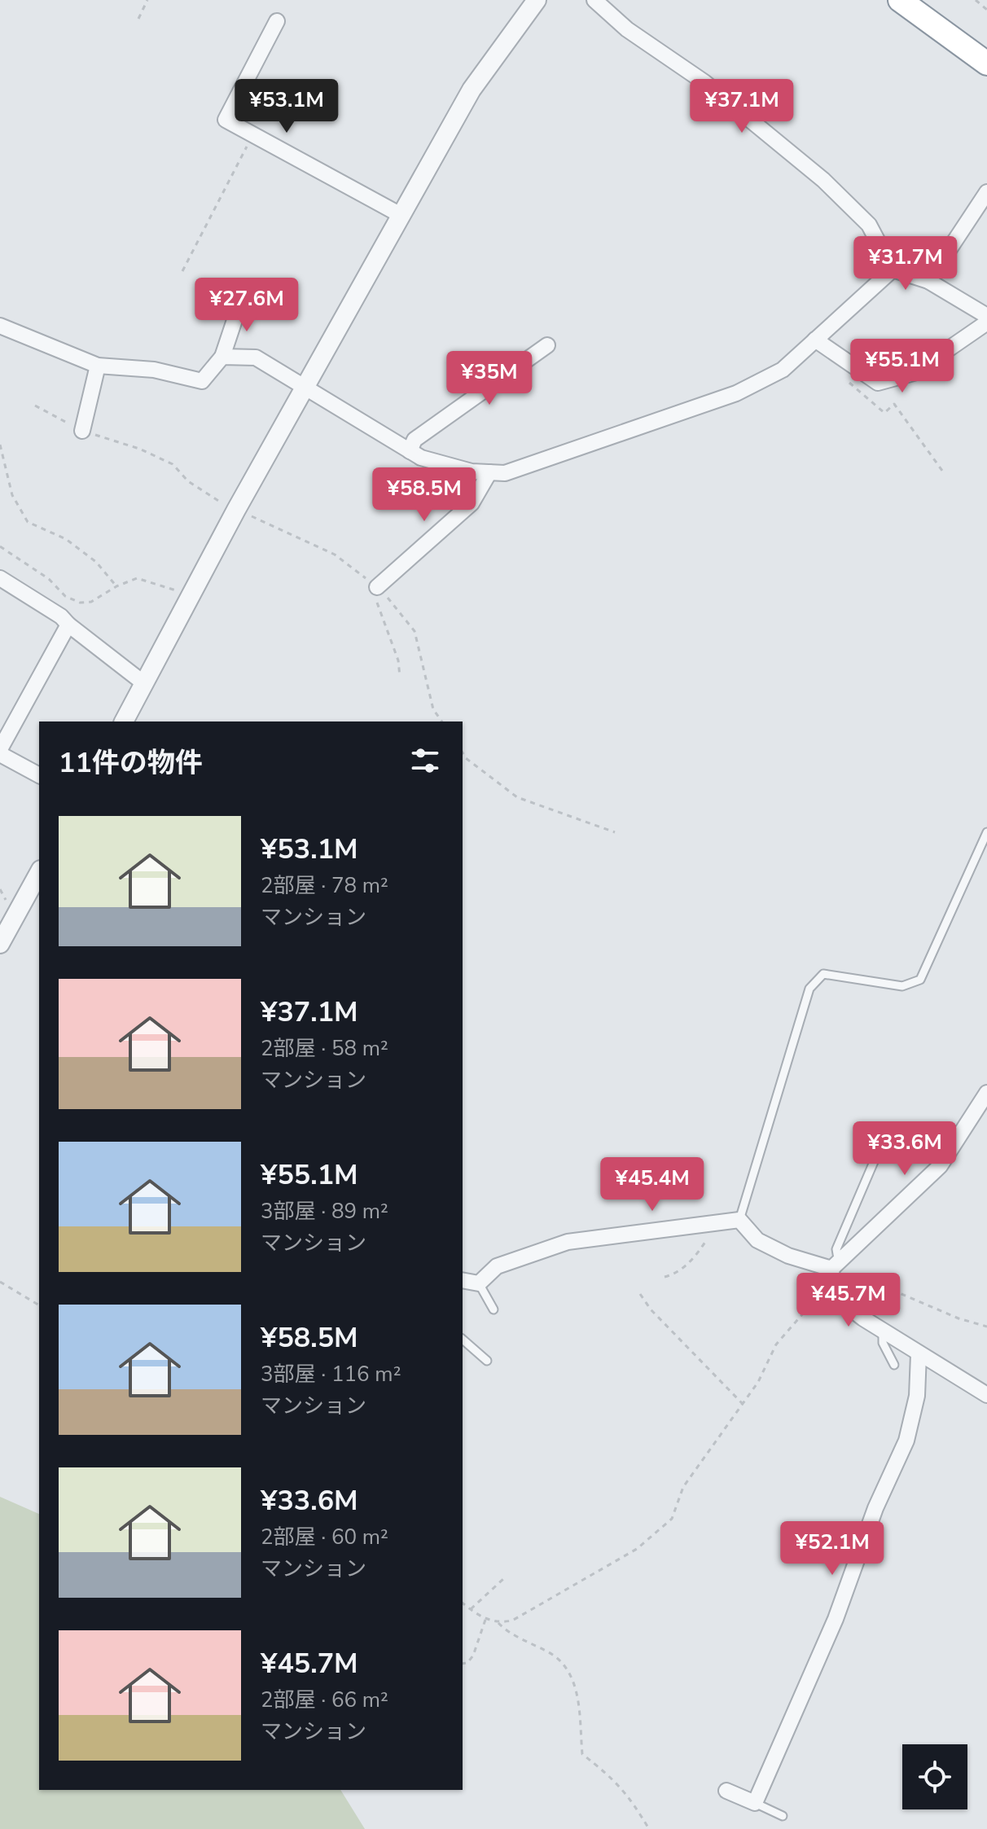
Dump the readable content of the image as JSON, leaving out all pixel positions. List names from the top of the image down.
{
  "page": {
    "price": [
      "¥53.1M",
      "¥37.1M",
      "¥31.7M",
      "¥27.6M",
      "¥55.1M",
      "¥35M",
      "¥58.5M",
      "¥33.6M",
      "¥45.4M",
      "¥45.7M",
      "¥52.1M"
    ],
    "heading": "11件の物件",
    "list": [
      {
        "name": "¥53.1M",
        "note": "2部屋 · 78 m² · マンション"
      },
      {
        "name": "¥37.1M",
        "note": "2部屋 · 58 m² · マンション"
      },
      {
        "name": "¥55.1M",
        "note": "3部屋 · 89 m² · マンション"
      },
      {
        "name": "¥58.5M",
        "note": "3部屋 · 116 m² · マンション"
      },
      {
        "name": "¥33.6M",
        "note": "2部屋 · 60 m² · マンション"
      },
      {
        "name": "¥45.7M",
        "note": "2部屋 · 66 m² · マンション"
      }
    ]
  }
}
